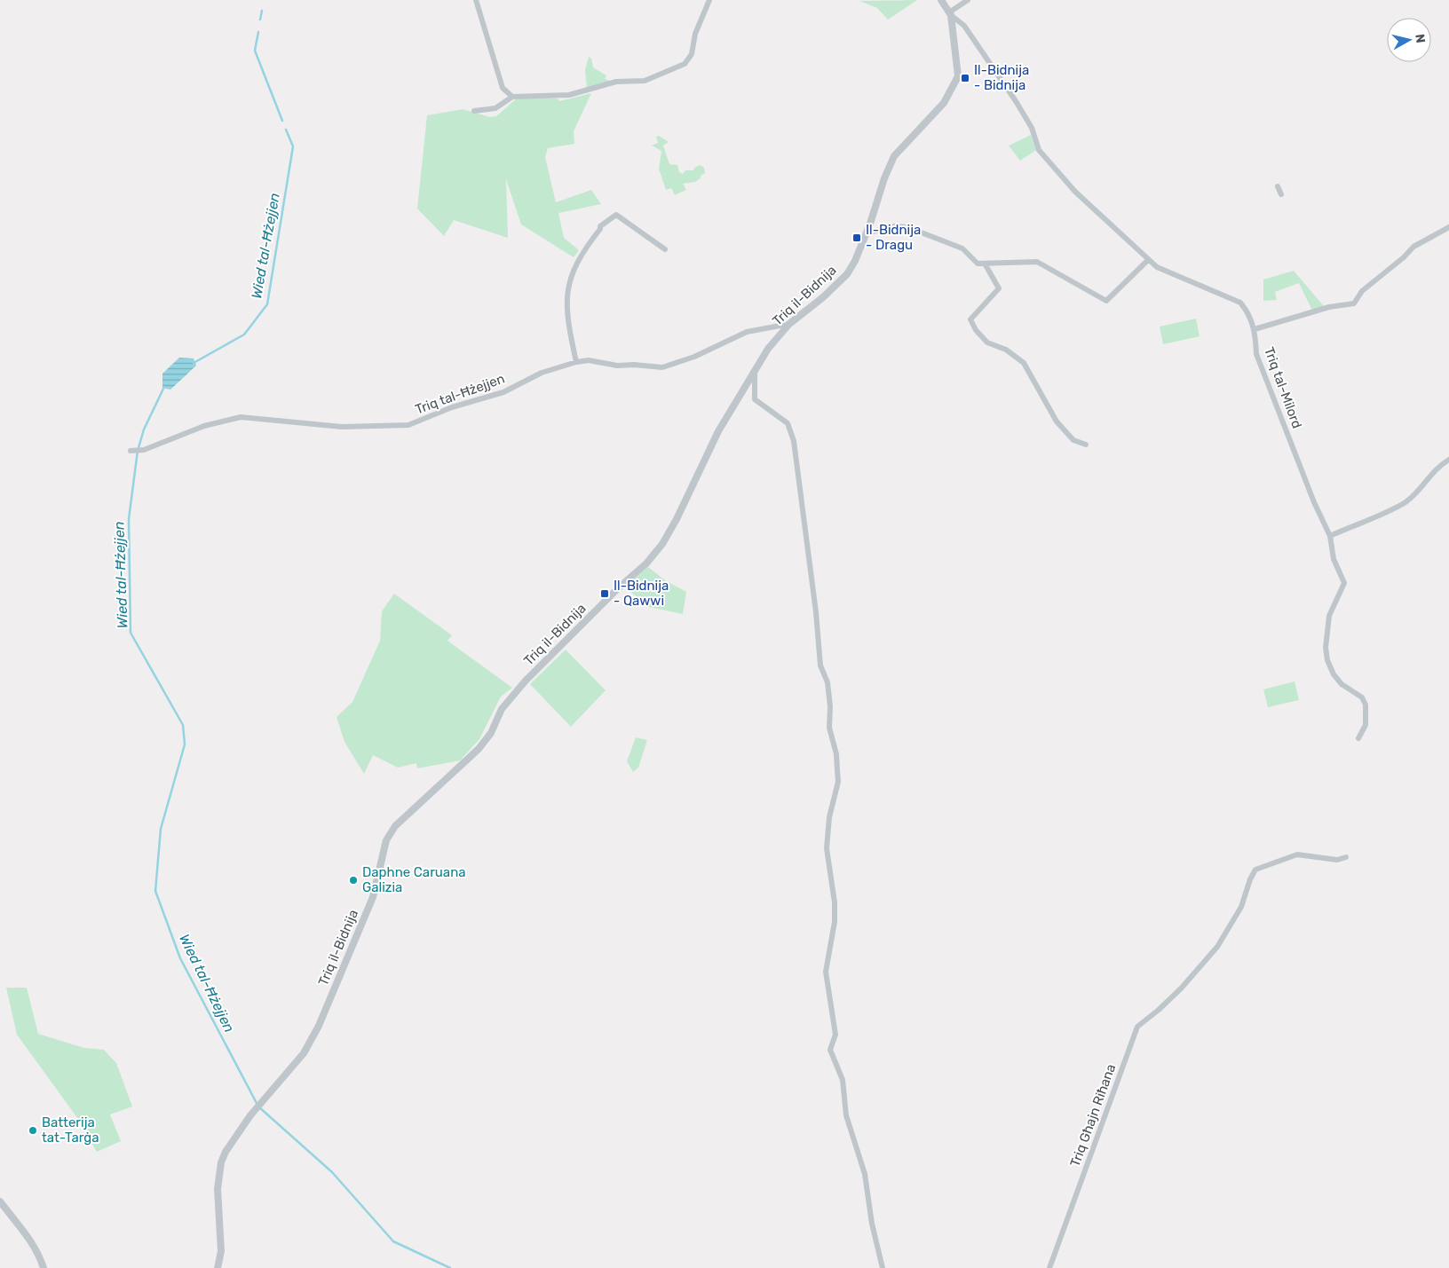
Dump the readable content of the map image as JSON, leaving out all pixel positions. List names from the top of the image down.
{
  "streets": {
    "street": [
      "Triq il-Bidnija",
      "Triq tal-Milord",
      "Triq tal-Ħżejjen",
      "Triq Għajn Riħana"
    ]
  },
  "crossings": [
    ["Triq il-Bidnija", "Triq tal-Milord"],
    ["Triq il-Bidnija", "Triq tal-Ħżejjen"]
  ],
  "water": ["Wied tal-Ħżejjen"],
  "places": {
    "transit": ["Il-Bidnija - Bidnija", "Il-Bidnija - Dragu", "Il-Bidnija - Qawwi"],
    "other": ["Daphne Caruana Galizia", "Batterija tat-Tarġa"]
  },
  "north": "right"
}
